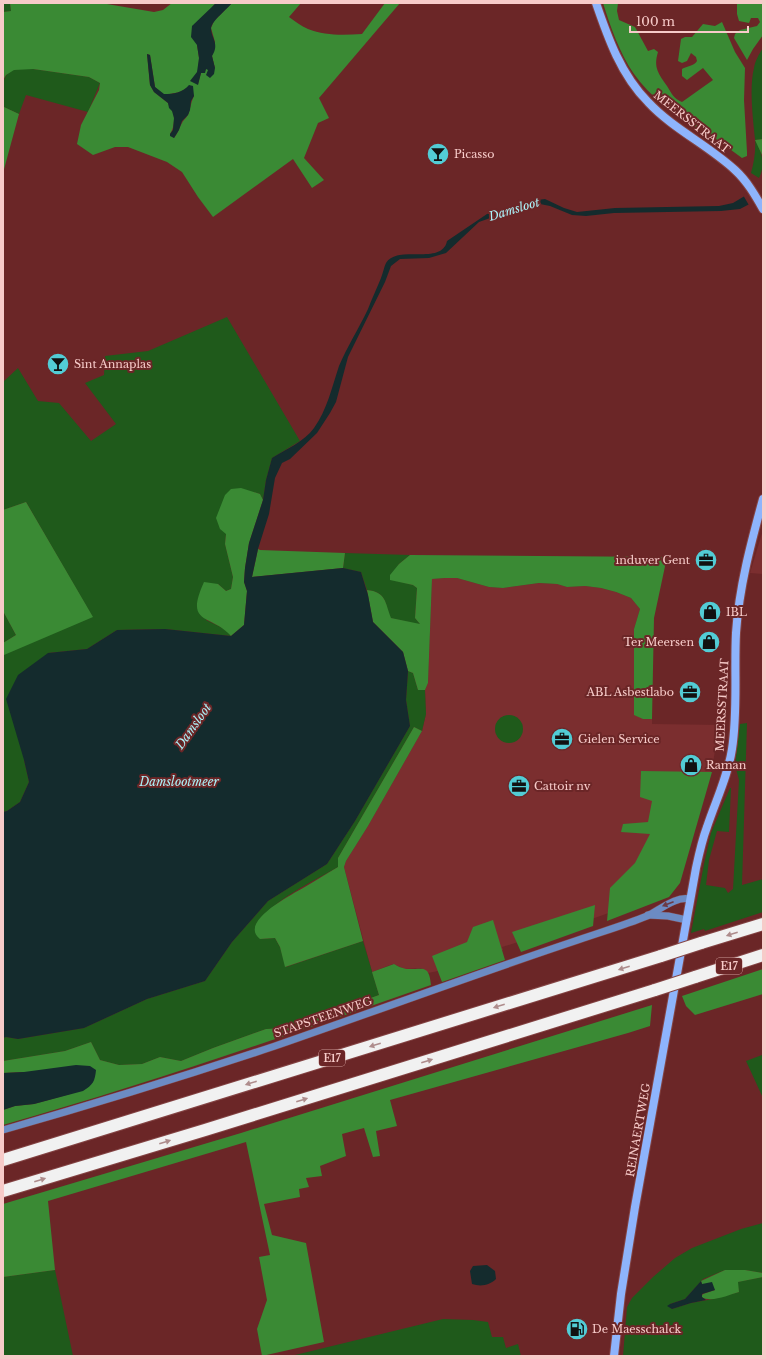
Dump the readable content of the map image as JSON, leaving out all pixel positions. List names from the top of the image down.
{
  "streets": {
    "highway": ["E17"],
    "main road": ["MEERSSTRAAT", "REINAERTWEG"],
    "street": ["STAPSTEENWEG"]
  },
  "crossings": [
    ["MEERSSTRAAT", "STAPSTEENWEG"],
    ["MEERSSTRAAT", "REINAERTWEG"],
    ["STAPSTEENWEG", "REINAERTWEG"]
  ],
  "water": ["Damsloot", "Damslootmeer"],
  "places": {
    "bar": ["Picasso", "Sint Annaplas"],
    "office": [
      "induver Gent",
      "ABL Asbestlabo",
      "Gielen Service",
      "Cattoir nv"
    ],
    "shop": ["IBL", "Ter Meersen", "Raman"],
    "fuel station": ["De Maesschalck"]
  },
  "scale_bar": "100 m"
}
